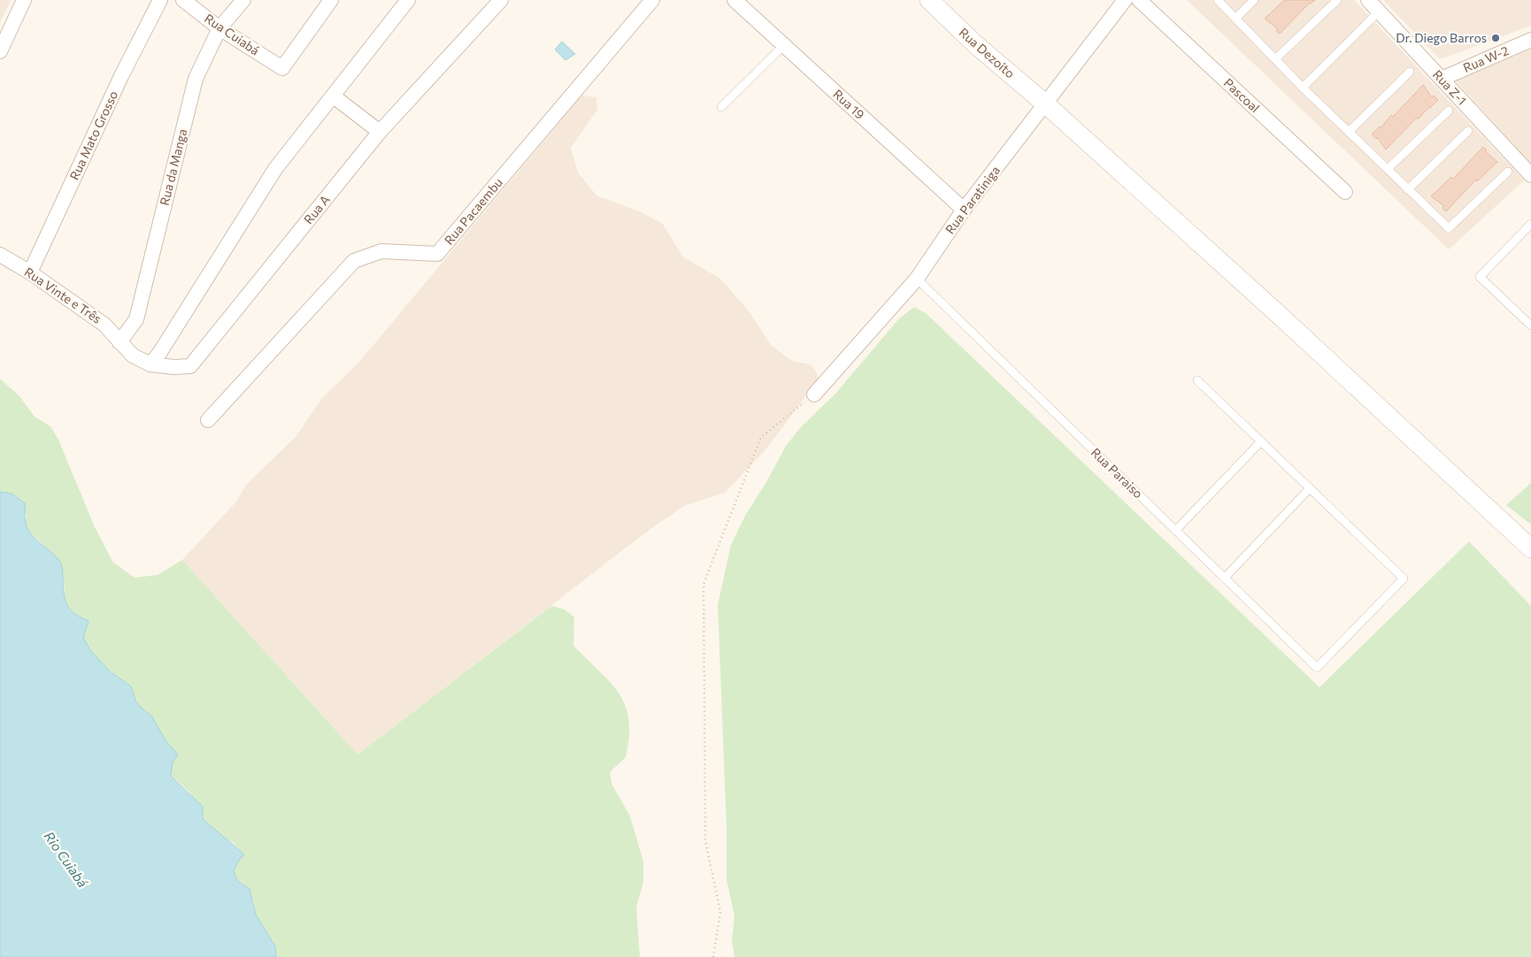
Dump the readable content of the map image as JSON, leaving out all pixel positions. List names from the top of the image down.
{
  "streets": {
    "street": [
      "Rua Cuiabá",
      "Rua Dezoito",
      "Rua W-2",
      "Rua Z-1",
      "Pascoal",
      "Rua 19",
      "Rua Mato Grosso",
      "Rua da Manga",
      "Rua Paratiniga",
      "Rua A",
      "Rua Pacaembu",
      "Rua Vinte e Três"
    ],
    "lane": ["Rua Paraiso"]
  },
  "crossings": [
    ["Rua Cuiabá", "Rua da Manga"],
    ["Rua Dezoito", "Rua Paratiniga"],
    ["Rua W-2", "Rua Z-1"],
    ["Rua 19", "Rua Paratiniga"],
    ["Rua Mato Grosso", "Rua Vinte e Três"],
    ["Rua da Manga", "Rua A"],
    ["Rua da Manga", "Rua Vinte e Três"],
    ["Rua Paratiniga", "Rua Paraiso"],
    ["Rua A", "Rua Vinte e Três"]
  ],
  "water": ["Rio Cuiabá"],
  "places": ["Dr. Diego Barros"]
}
